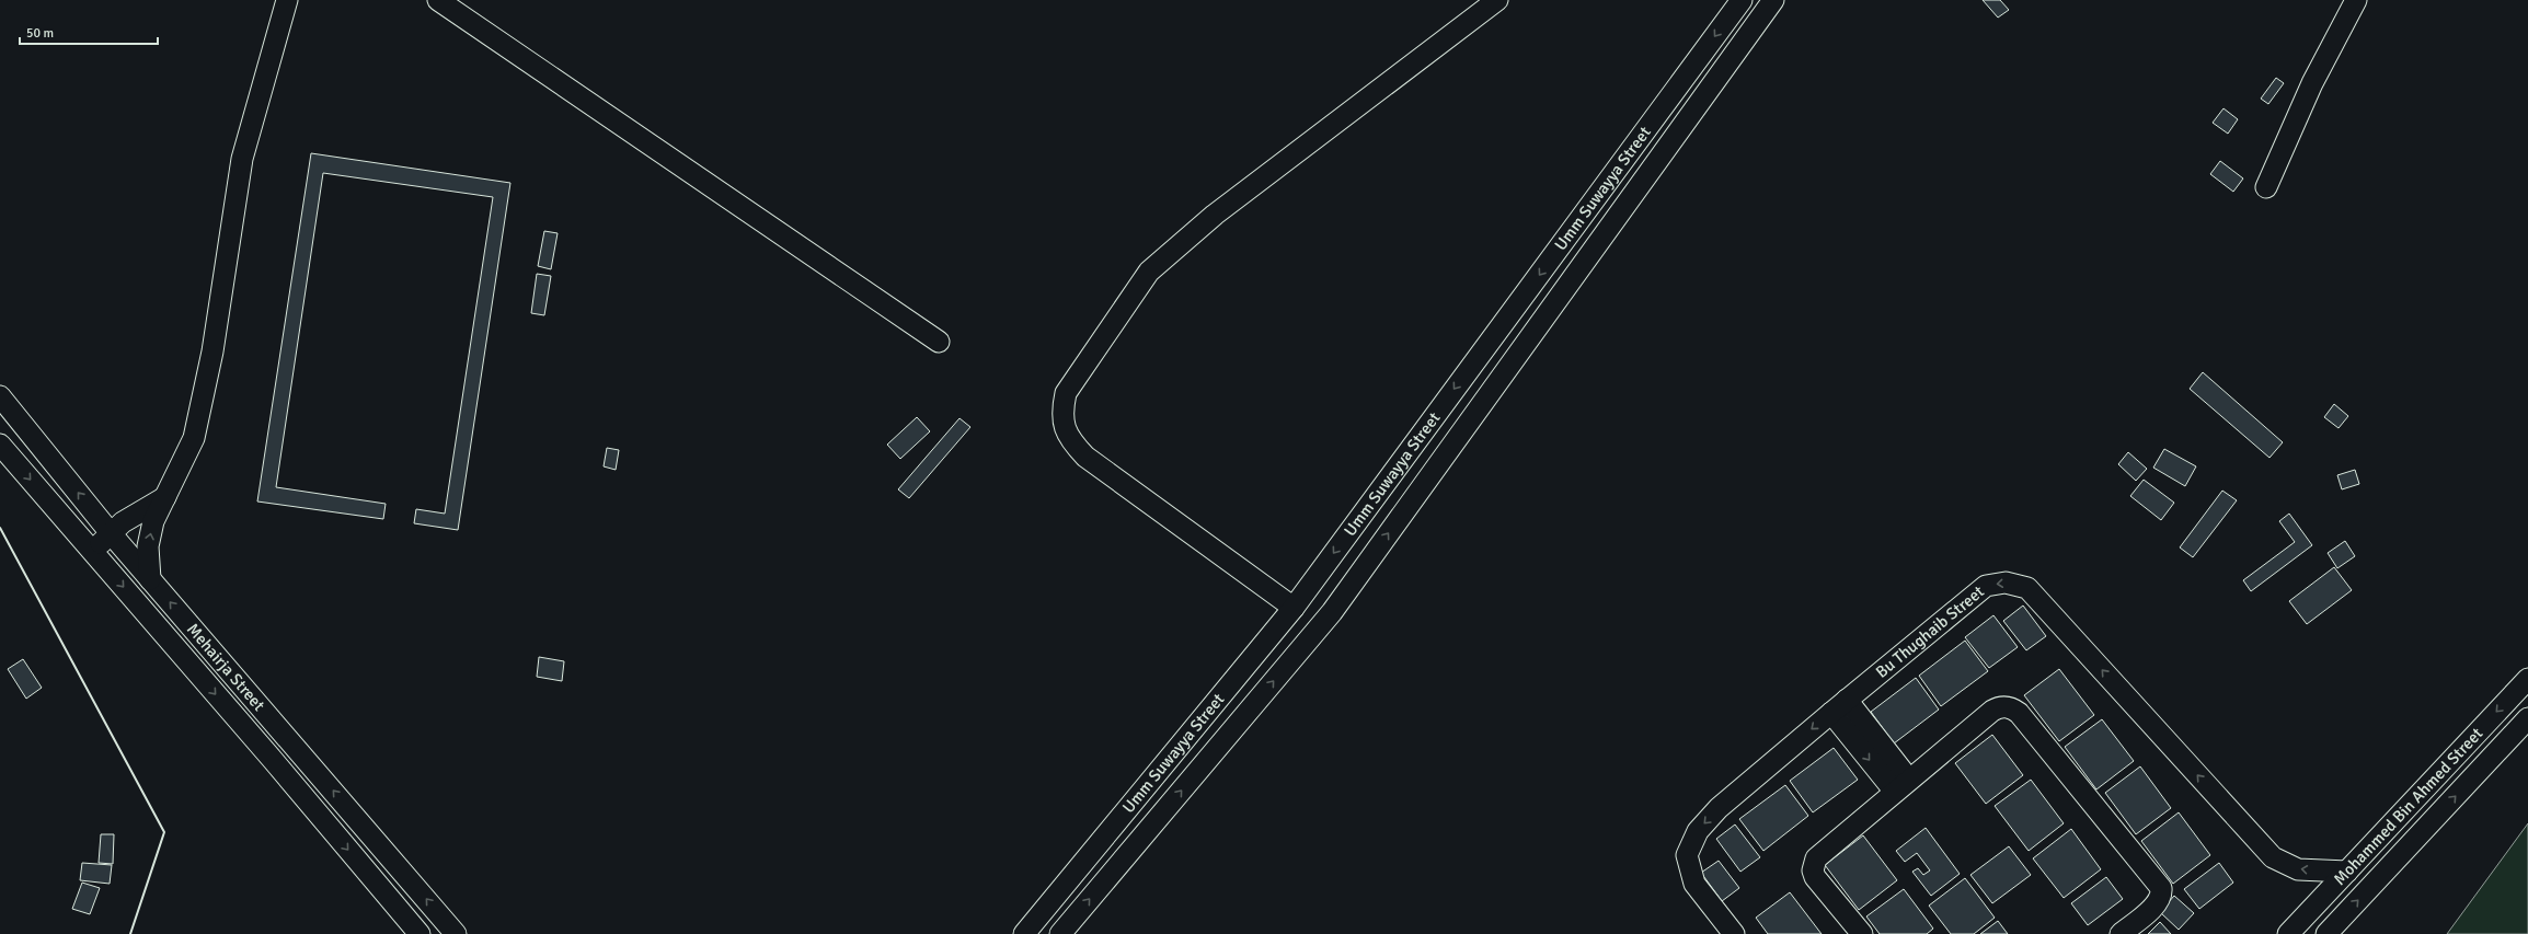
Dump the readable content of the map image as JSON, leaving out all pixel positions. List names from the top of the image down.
{
  "streets": {
    "street": [
      "Umm Suwayya Street",
      "Bu Thughaib Street",
      "Mehairja Street",
      "Mohammed Bin Ahmed Street"
    ]
  },
  "crossings": [
    ["Bu Thughaib Street", "Mohammed Bin Ahmed Street"]
  ],
  "scale_bar": "50 m"
}
